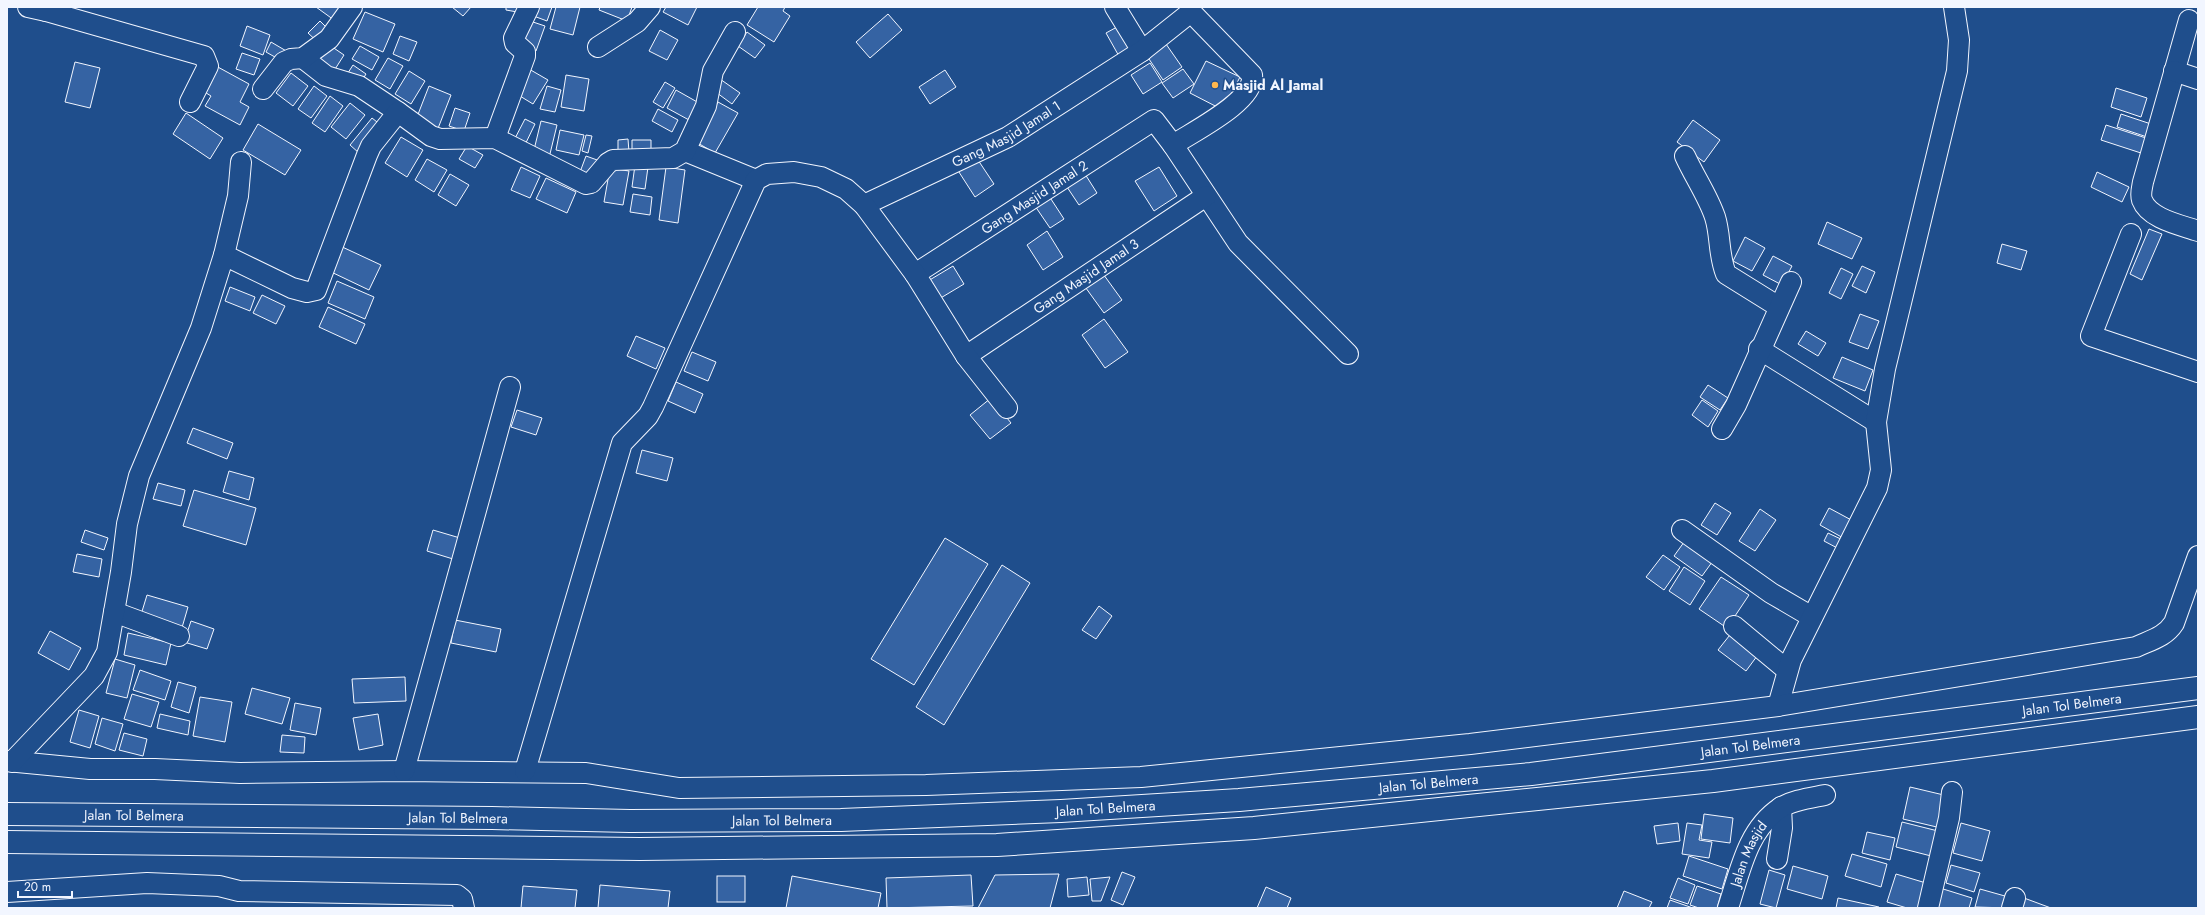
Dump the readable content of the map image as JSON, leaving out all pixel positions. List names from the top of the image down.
{
  "streets": {
    "highway": ["Jalan Tol Belmera"],
    "street": [
      "Gang Masjid Jamal 1",
      "Gang Masjid Jamal 2",
      "Gang Masjid Jamal 3",
      "Jalan Masjid"
    ]
  },
  "crossings": [
    ["Gang Masjid Jamal 1", "Gang Masjid Jamal 2"]
  ],
  "places": ["Masjid Al Jamal"],
  "scale_bar": "20 m"
}
